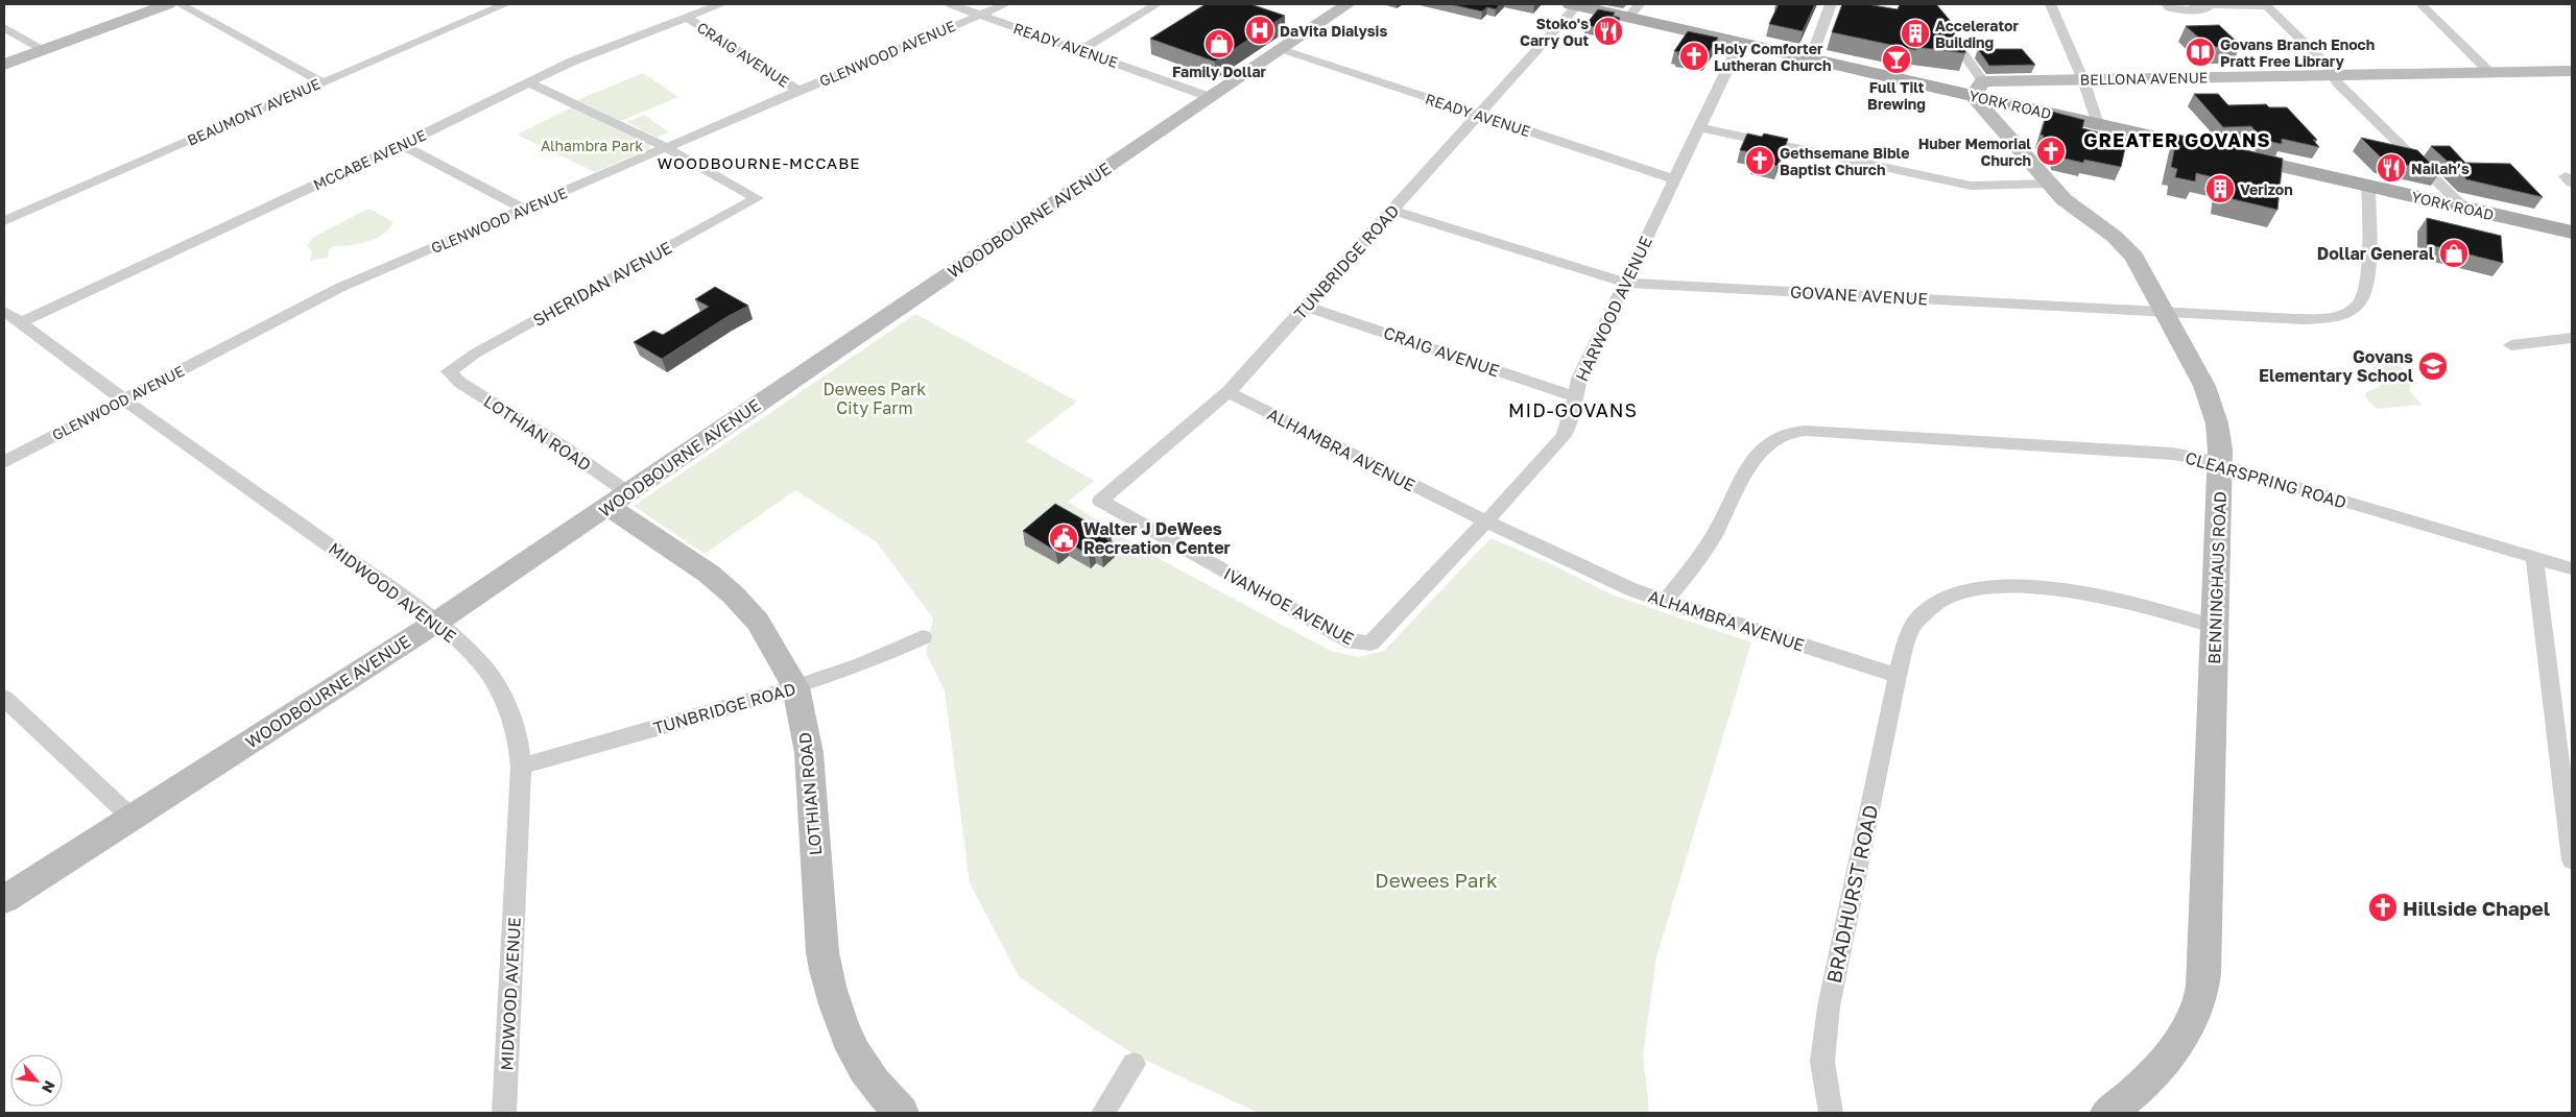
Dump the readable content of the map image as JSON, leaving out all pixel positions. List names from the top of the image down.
{
  "streets": {
    "main road": ["YORK ROAD"],
    "street": [
      "READY AVENUE",
      "GLENWOOD AVENUE",
      "CRAIG AVENUE",
      "BELLONA AVENUE",
      "BEAUMONT AVENUE",
      "MCCABE AVENUE",
      "WOODBOURNE AVENUE",
      "TUNBRIDGE ROAD",
      "SHERIDAN AVENUE",
      "GOVANE AVENUE",
      "HARWOOD AVENUE",
      "LOTHIAN ROAD",
      "ALHAMBRA AVENUE",
      "CLEARSPRING ROAD",
      "BENNINGHAUS ROAD",
      "MIDWOOD AVENUE",
      "IVANHOE AVENUE",
      "BRADHURST ROAD"
    ]
  },
  "crossings": [
    ["READY AVENUE", "GLENWOOD AVENUE"],
    ["READY AVENUE", "WOODBOURNE AVENUE"],
    ["READY AVENUE", "TUNBRIDGE ROAD"],
    ["READY AVENUE", "HARWOOD AVENUE"],
    ["GLENWOOD AVENUE", "CRAIG AVENUE"],
    ["GLENWOOD AVENUE", "SHERIDAN AVENUE"],
    ["GLENWOOD AVENUE", "MIDWOOD AVENUE"],
    ["CRAIG AVENUE", "MCCABE AVENUE"],
    ["CRAIG AVENUE", "TUNBRIDGE ROAD"],
    ["CRAIG AVENUE", "HARWOOD AVENUE"],
    ["BELLONA AVENUE", "YORK ROAD"],
    ["BELLONA AVENUE", "BENNINGHAUS ROAD"],
    ["YORK ROAD", "TUNBRIDGE ROAD"],
    ["YORK ROAD", "GOVANE AVENUE"],
    ["YORK ROAD", "HARWOOD AVENUE"],
    ["YORK ROAD", "BENNINGHAUS ROAD"],
    ["MCCABE AVENUE", "MIDWOOD AVENUE"],
    ["WOODBOURNE AVENUE", "LOTHIAN ROAD"],
    ["WOODBOURNE AVENUE", "MIDWOOD AVENUE"],
    ["TUNBRIDGE ROAD", "GOVANE AVENUE"],
    ["TUNBRIDGE ROAD", "LOTHIAN ROAD"],
    ["TUNBRIDGE ROAD", "ALHAMBRA AVENUE"],
    ["TUNBRIDGE ROAD", "MIDWOOD AVENUE"],
    ["TUNBRIDGE ROAD", "IVANHOE AVENUE"],
    ["SHERIDAN AVENUE", "LOTHIAN ROAD"],
    ["GOVANE AVENUE", "HARWOOD AVENUE"],
    ["GOVANE AVENUE", "BENNINGHAUS ROAD"],
    ["HARWOOD AVENUE", "ALHAMBRA AVENUE"],
    ["HARWOOD AVENUE", "IVANHOE AVENUE"],
    ["ALHAMBRA AVENUE", "CLEARSPRING ROAD"],
    ["ALHAMBRA AVENUE", "BRADHURST ROAD"],
    ["CLEARSPRING ROAD", "BENNINGHAUS ROAD"]
  ],
  "districts": ["GREATER GOVANS", "WOODBOURNE-MCCABE", "MID-GOVANS"],
  "parks": ["Alhambra Park", "Dewees Park City Farm", "Dewees Park"],
  "places": {
    "hospital": ["DaVita Dialysis"],
    "restaurant": ["Stoko's Carry Out", "Nailah’s"],
    "building": ["Accelerator Building", "Verizon"],
    "shop": ["Family Dollar", "Dollar General"],
    "library": ["Govans Branch Enoch Pratt Free Library"],
    "church": [
      "Holy Comforter Lutheran Church",
      "Huber Memorial Church",
      "Gethsemane Bible Baptist Church",
      "Hillside Chapel"
    ],
    "bar": ["Full Tilt Brewing"],
    "school or university": ["Govans Elementary School"],
    "public building": ["Walter J DeWees Recreation Center"]
  },
  "north": "bottom right"
}
